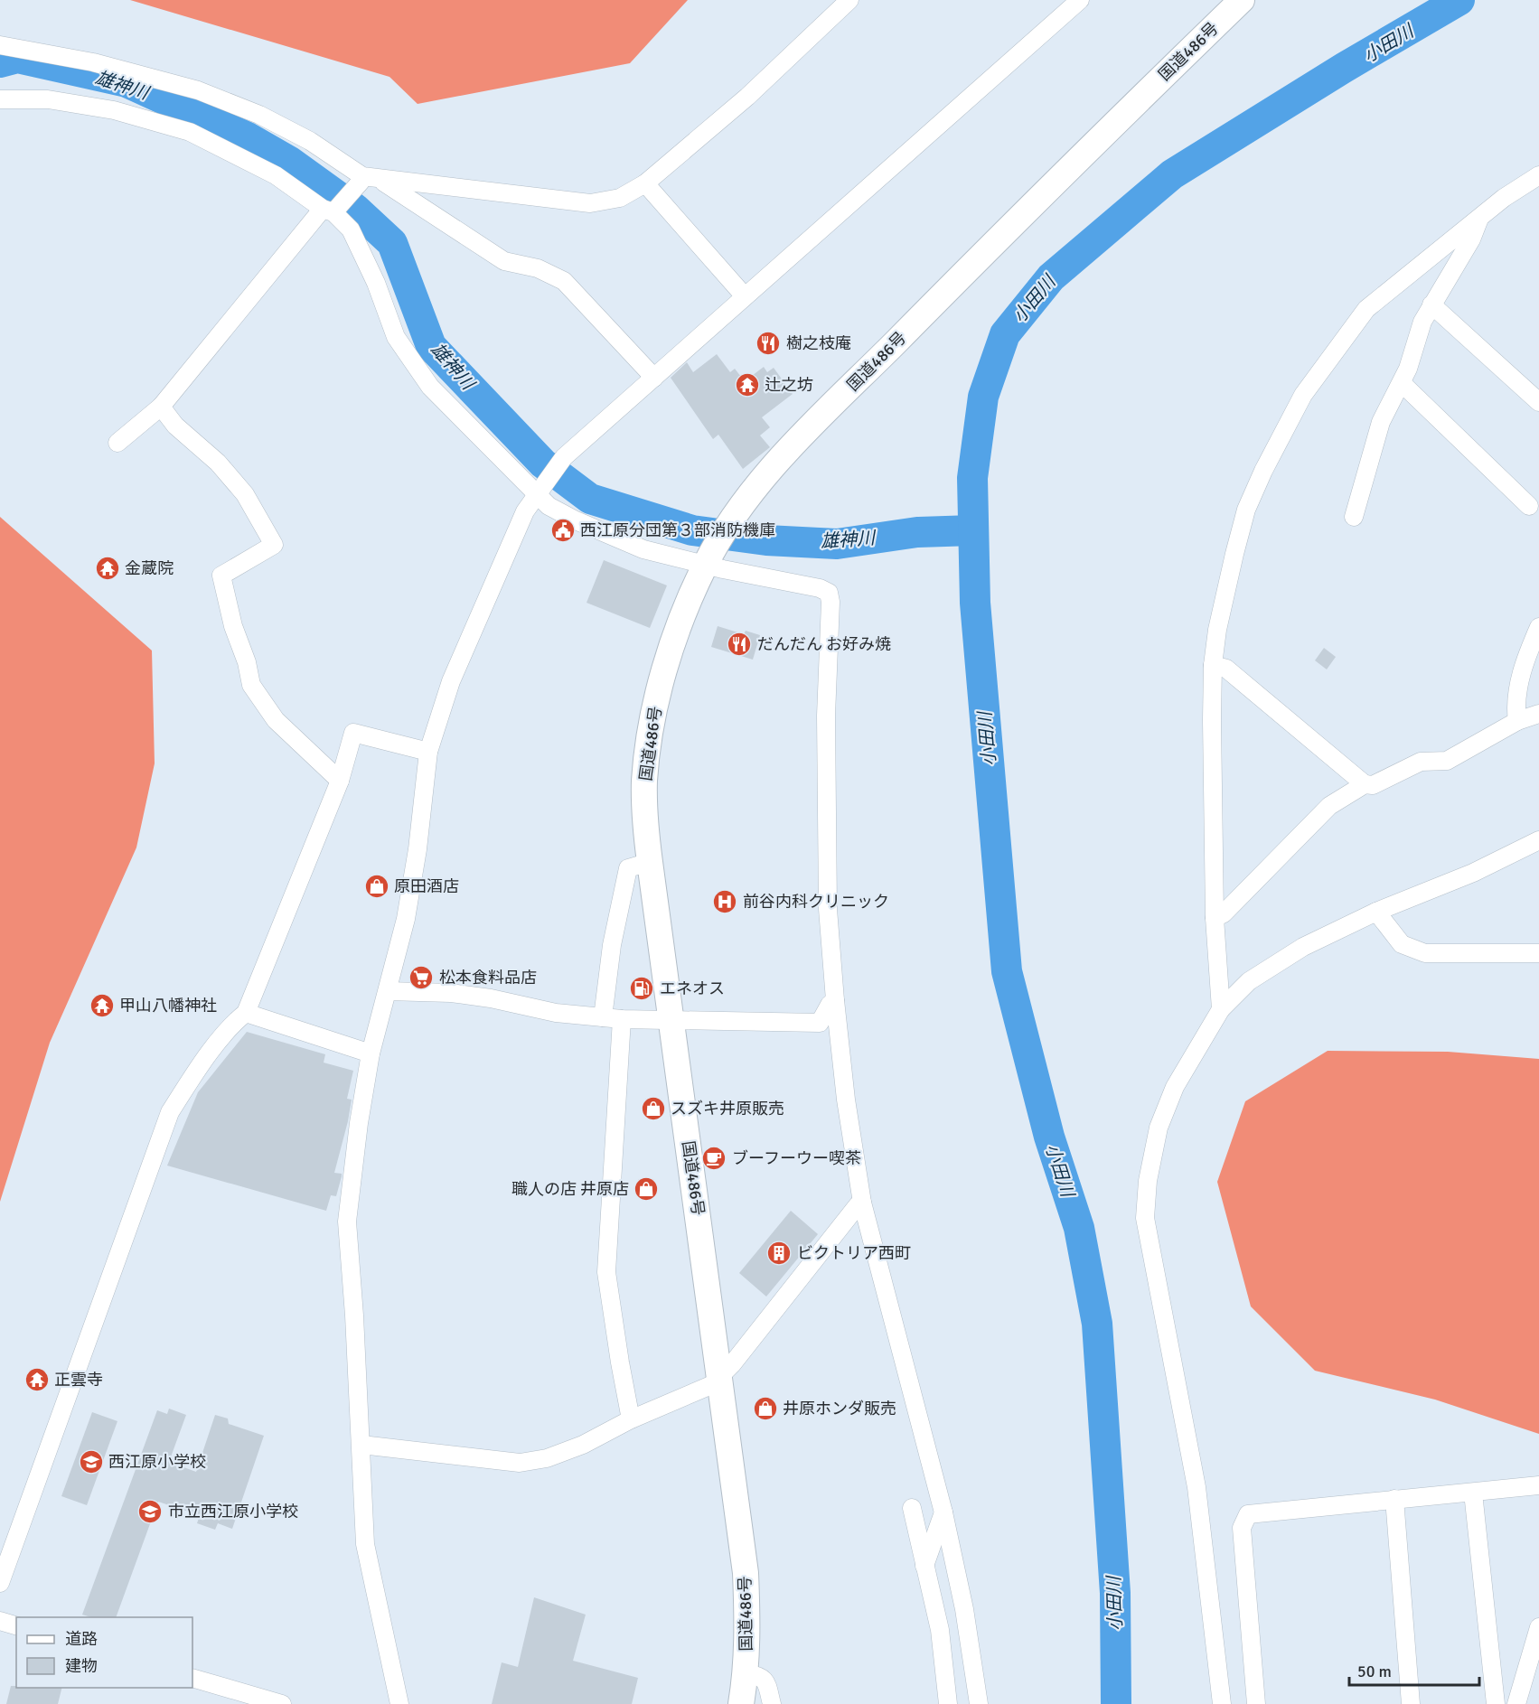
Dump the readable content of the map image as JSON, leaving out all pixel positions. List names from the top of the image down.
{
  "streets": {
    "highway": ["国道486号"]
  },
  "water": ["小田川", "雄神川"],
  "places": {
    "restaurant": ["樹之枝庵", "だんだん お好み焼"],
    "temple": [
      "辻之坊",
      "金蔵院",
      "甲山八幡神社",
      "正雲寺"
    ],
    "public building": ["西江原分団第３部消防機庫"],
    "shop": [
      "原田酒店",
      "スズキ井原販売",
      "職人の店 井原店",
      "井原ホンダ販売"
    ],
    "hospital": ["前谷内科クリニック"],
    "supermarket": ["松本食料品店"],
    "fuel station": ["エネオス"],
    "cafe": ["ブーフーウー喫茶"],
    "building": ["ビクトリア西町"],
    "school or university": ["西江原小学校", "市立西江原小学校"]
  },
  "legend": ["道路", "建物"],
  "scale_bar": "50 m"
}
